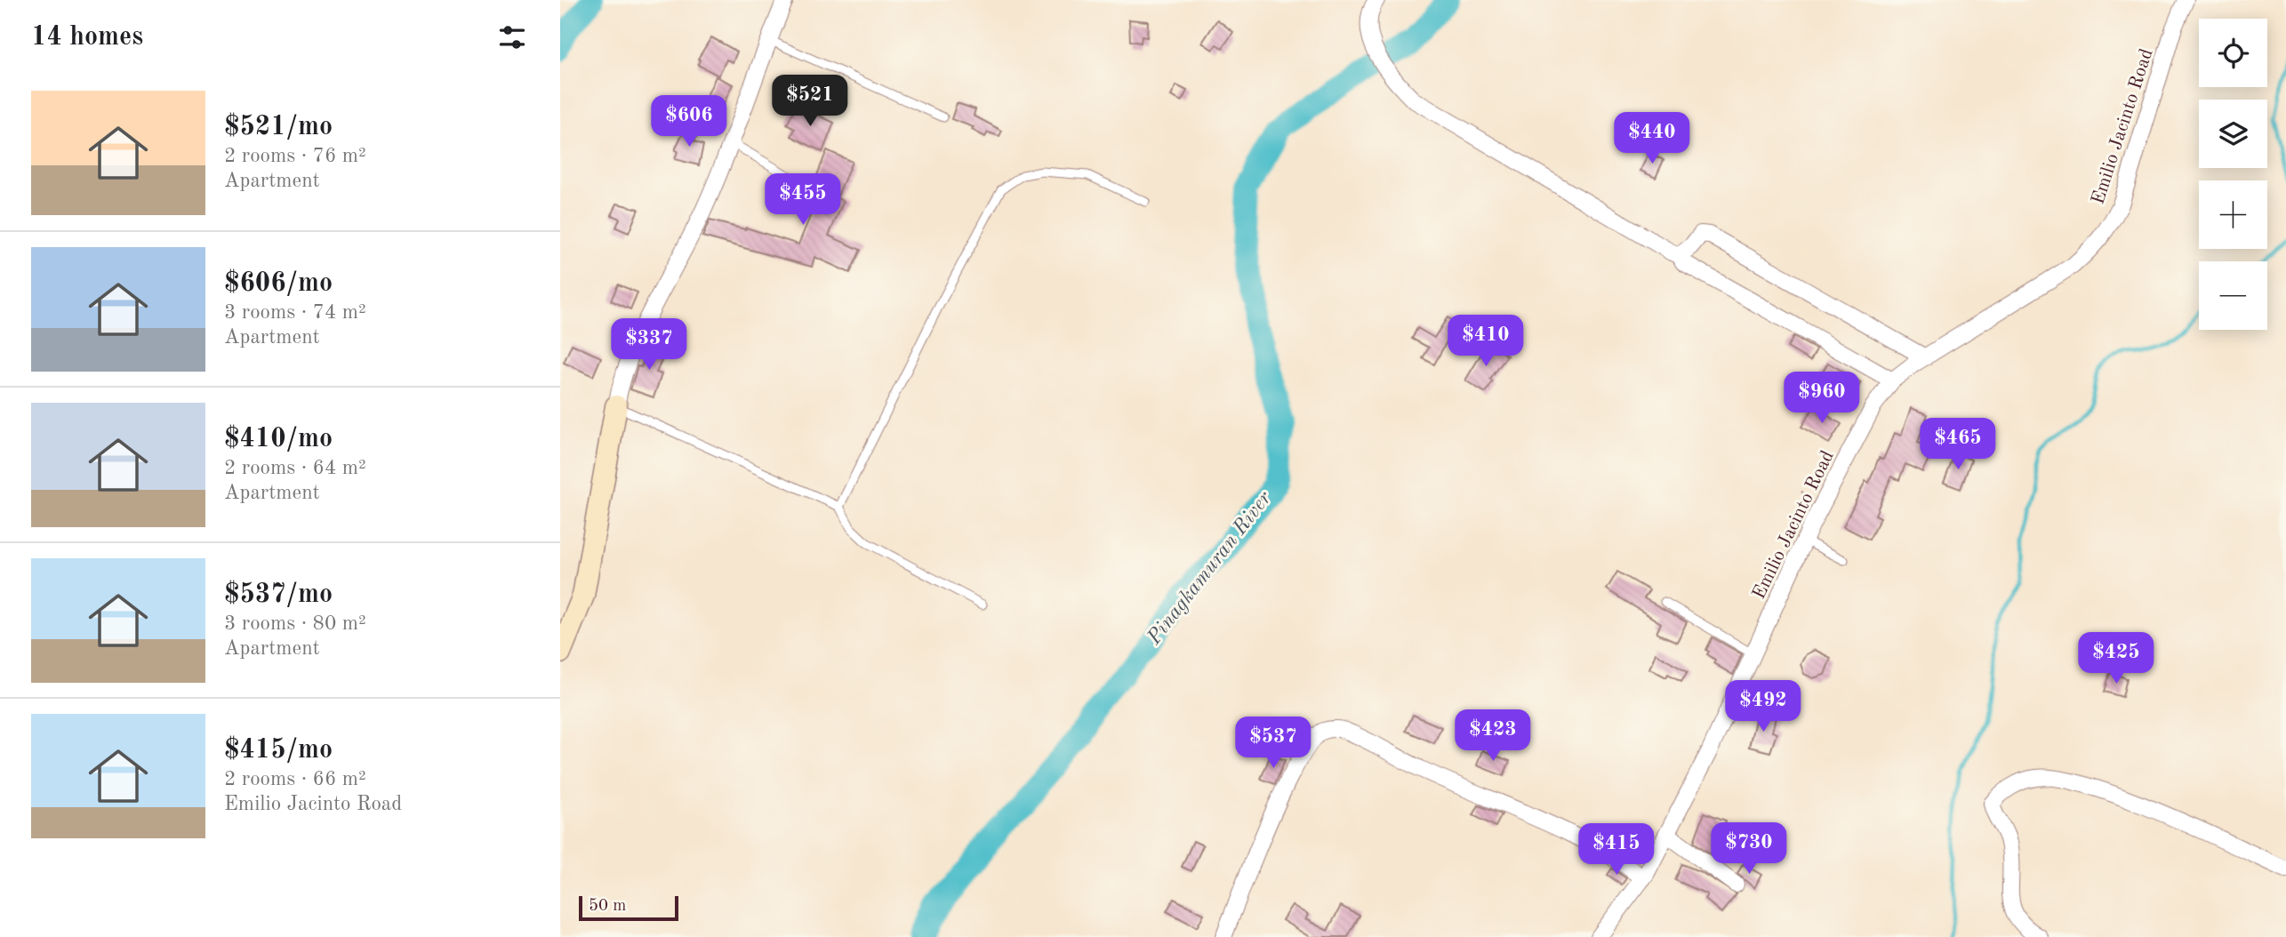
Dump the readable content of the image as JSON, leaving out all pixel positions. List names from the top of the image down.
{
  "streets": {
    "street": ["Emilio Jacinto Road"]
  },
  "water": ["Pinagkamuran River"],
  "scale_bar": "50 m",
  "page": {
    "heading": "14 homes",
    "map_buttons": ["+", "−"],
    "list": [
      {
        "name": "$521/mo",
        "note": "2 rooms · 76 m² · Apartment"
      },
      {
        "name": "$606/mo",
        "note": "3 rooms · 74 m² · Apartment"
      },
      {
        "name": "$410/mo",
        "note": "2 rooms · 64 m² · Apartment"
      },
      {
        "name": "$537/mo",
        "note": "3 rooms · 80 m² · Apartment"
      },
      {
        "name": "$415/mo",
        "note": "2 rooms · 66 m² · Emilio Jacinto Road"
      }
    ],
    "price": [
      "$521",
      "$606",
      "$440",
      "$455",
      "$410",
      "$337",
      "$960",
      "$465",
      "$425",
      "$492",
      "$423",
      "$537",
      "$730",
      "$415"
    ],
    "scale": "50 m"
  }
}
